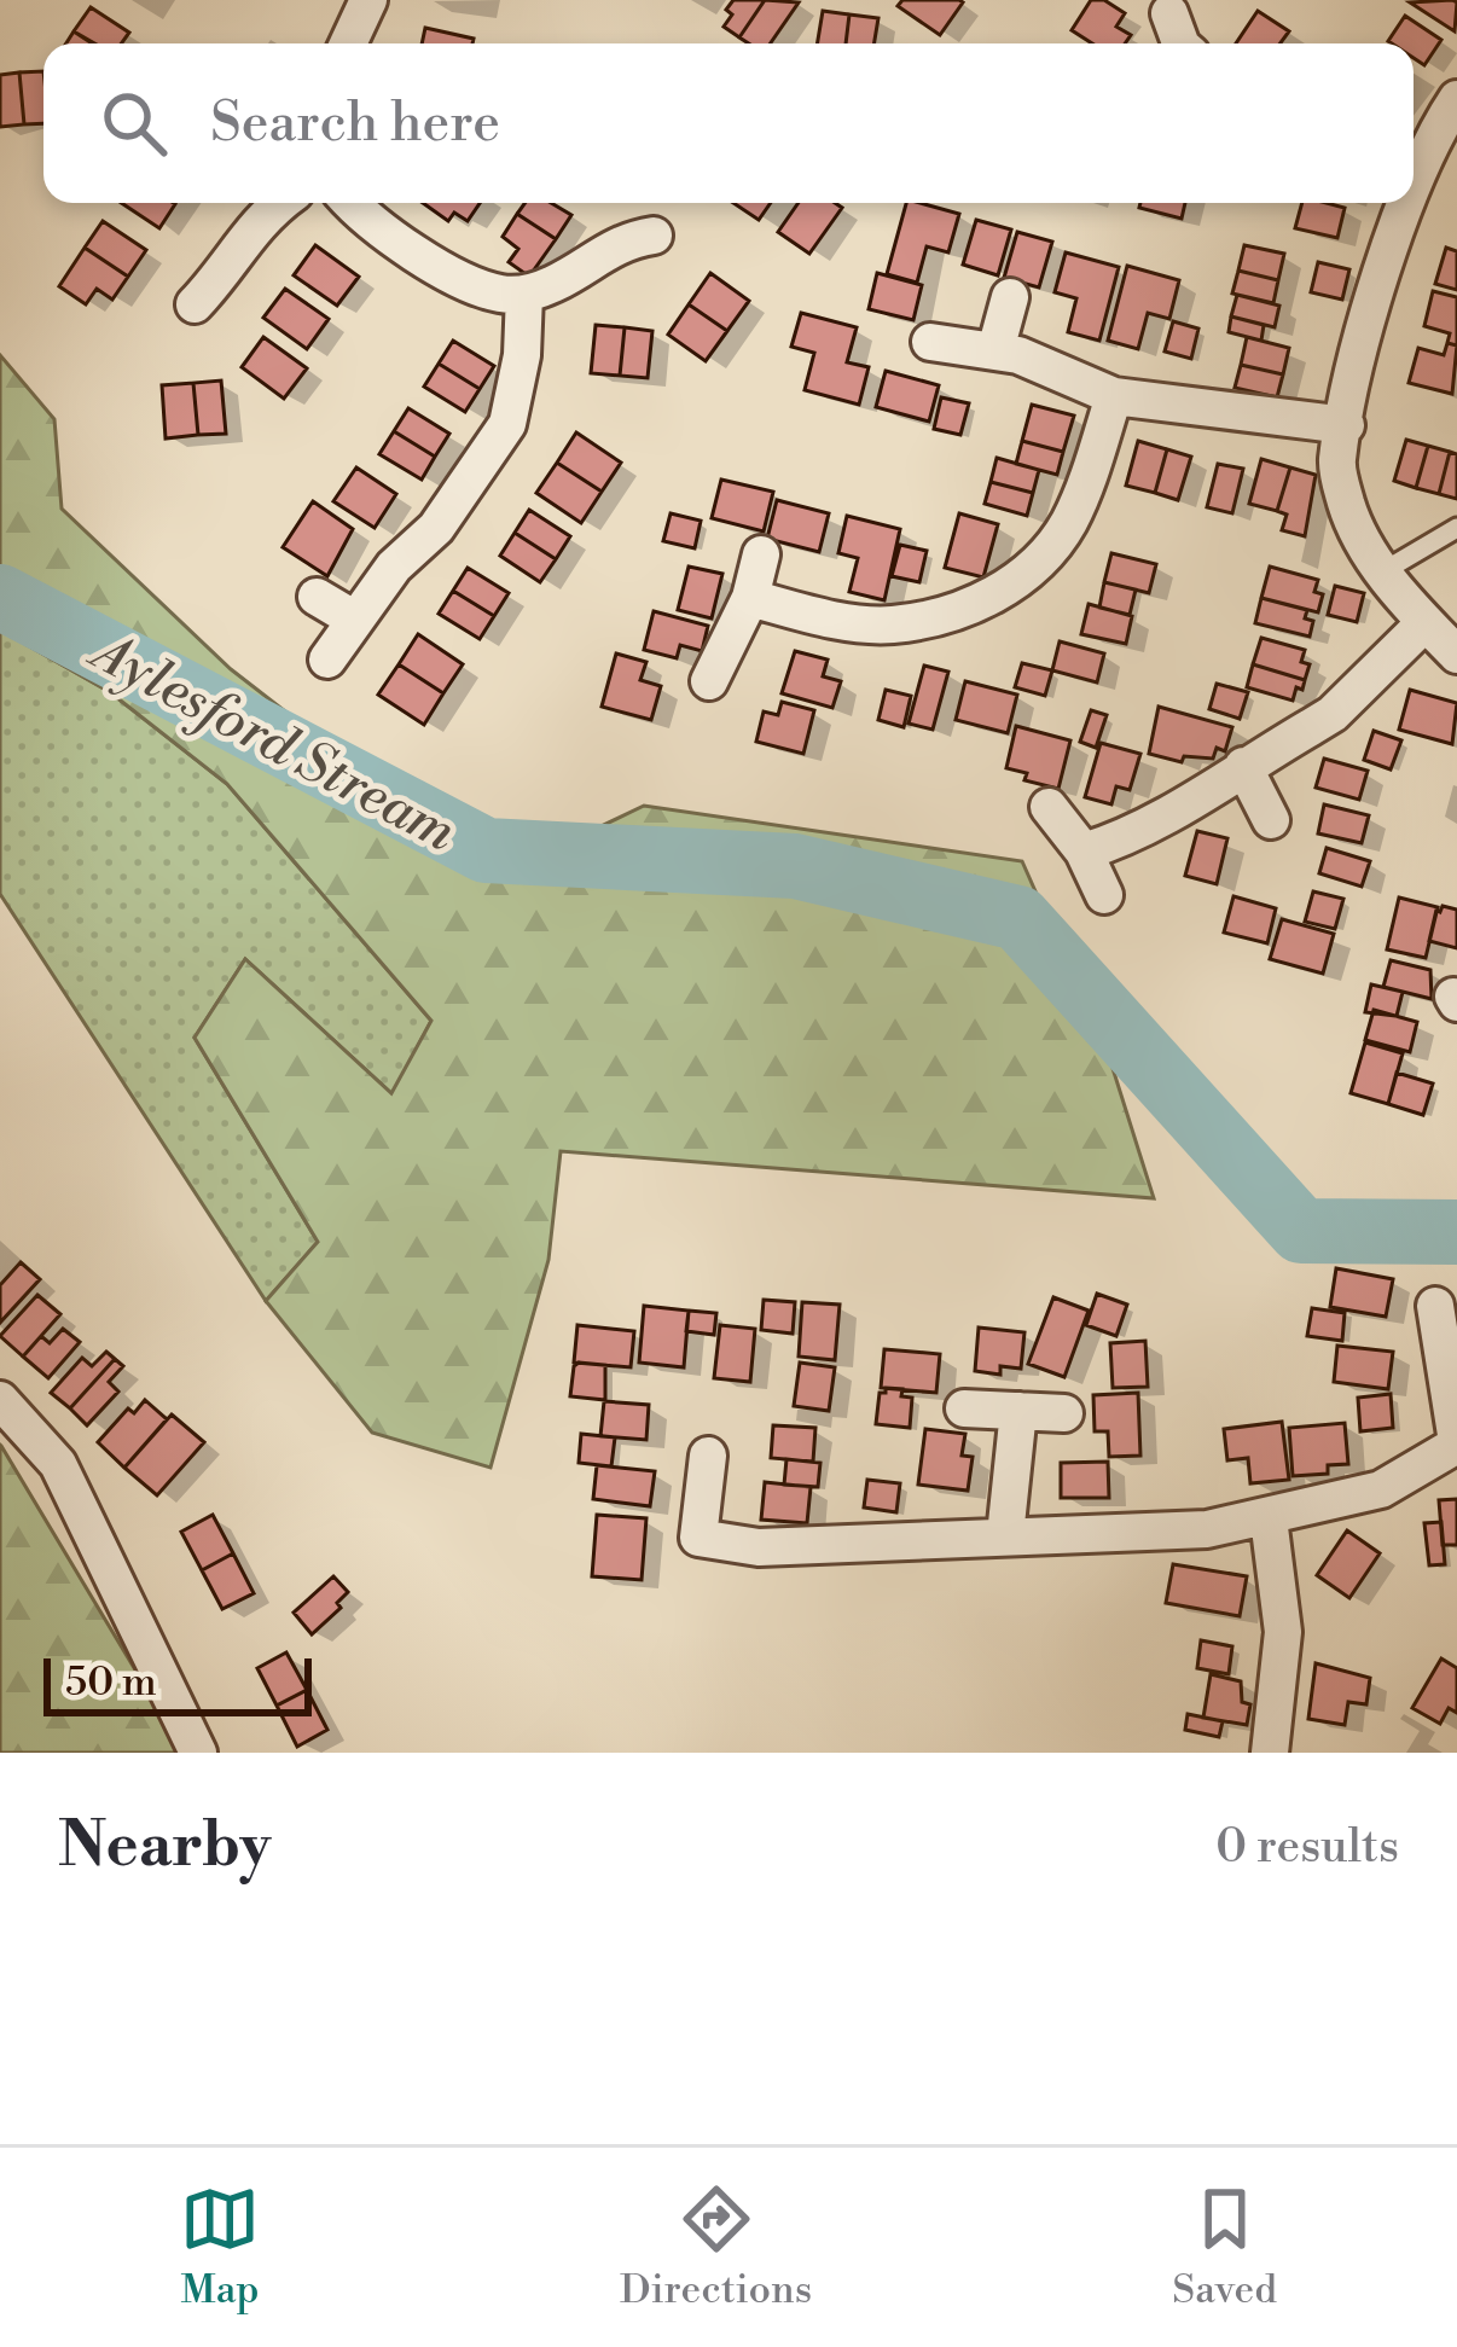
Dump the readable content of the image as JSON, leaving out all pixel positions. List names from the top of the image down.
{
  "water": ["Aylesford Stream"],
  "scale_bar": "50 m",
  "page": {
    "search": "Search here",
    "scale": "50 m",
    "heading": ["Nearby", "0 results"],
    "nav": ["Map", "Directions", "Saved"]
  }
}
